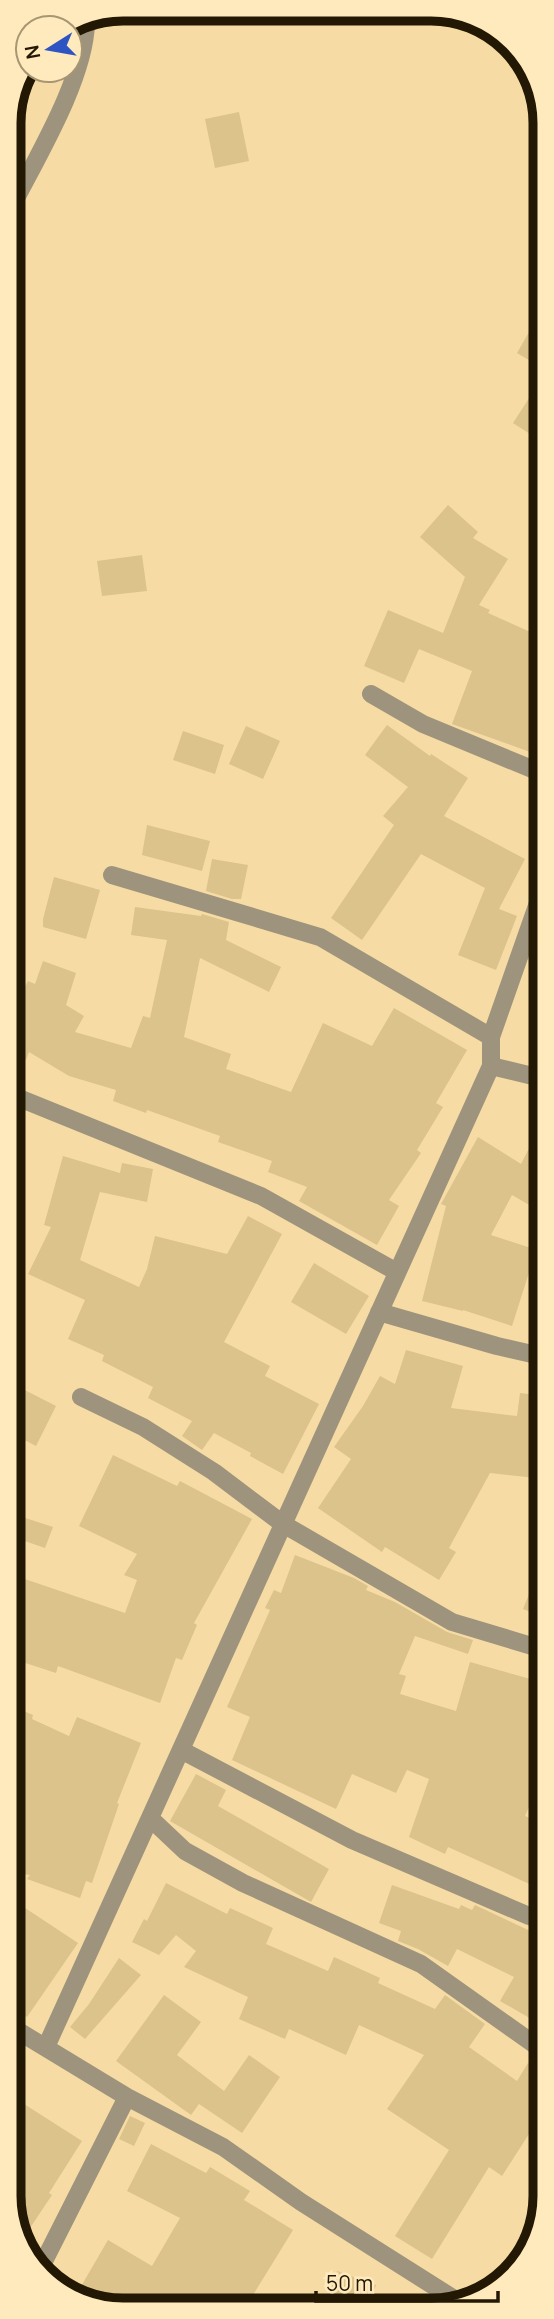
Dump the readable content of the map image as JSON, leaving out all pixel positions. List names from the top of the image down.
{
  "scale_bar": "50 m",
  "north": "left"
}
